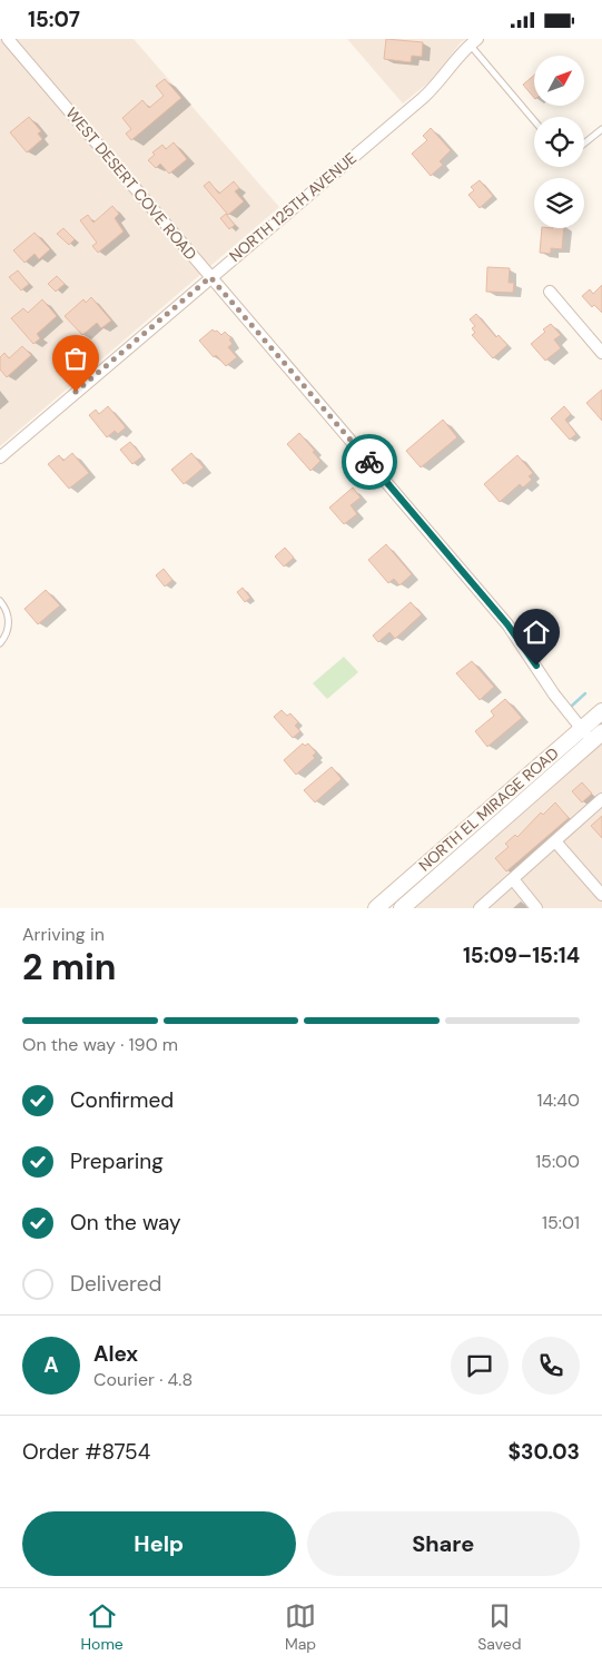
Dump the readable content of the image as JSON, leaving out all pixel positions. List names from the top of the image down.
{
  "streets": {
    "main road": ["NORTH EL MIRAGE ROAD"],
    "street": ["WEST DESERT COVE ROAD", "NORTH 125TH AVENUE"]
  },
  "crossings": [
    ["WEST DESERT COVE ROAD", "NORTH 125TH AVENUE"],
    ["WEST DESERT COVE ROAD", "NORTH EL MIRAGE ROAD"]
  ],
  "north": "top right",
  "page": {
    "status": "15:07",
    "heading": ["2 min", "Arriving in", "15:09–15:14"],
    "panel": [
      "Alex",
      "Courier · 4.8",
      "Order #8754",
      "$30.03"
    ],
    "bar": "On the way · 190 m",
    "list": [
      ["Confirmed", "14:40"],
      ["Preparing", "15:00"],
      ["On the way", "15:01"],
      "Delivered"
    ],
    "round": "A",
    "buttons": ["Help", "Share"],
    "tabs": ["Home", "Map", "Saved"]
  }
}
